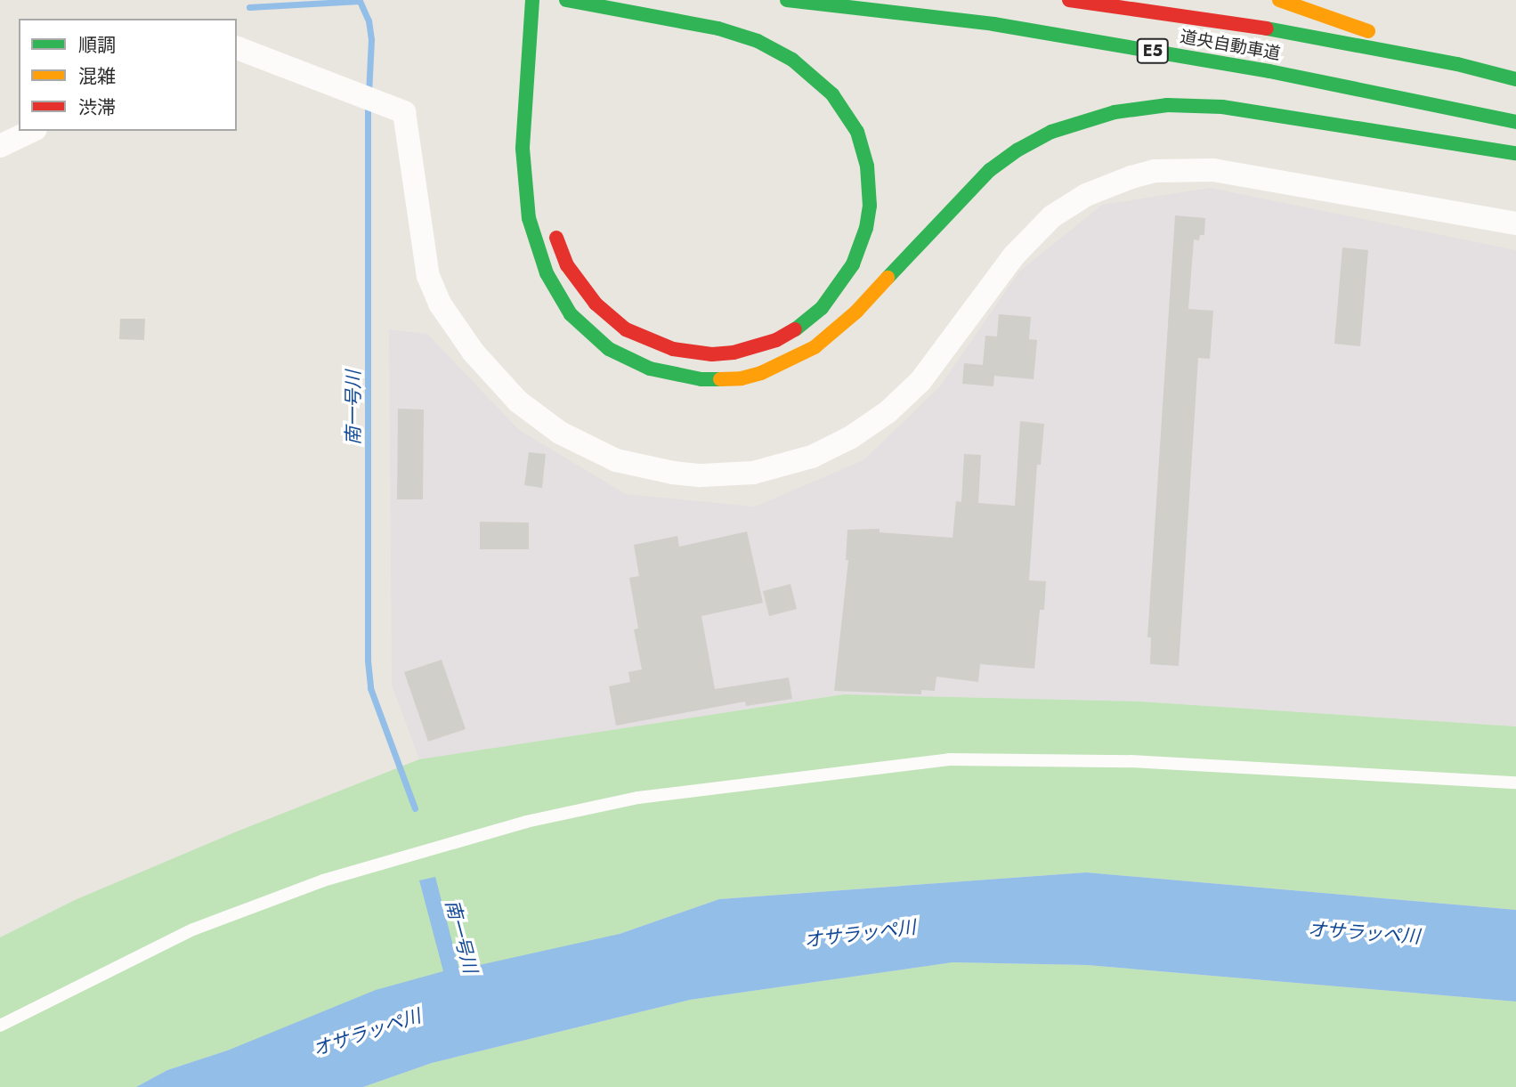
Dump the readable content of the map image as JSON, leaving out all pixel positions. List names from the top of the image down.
{
  "streets": {
    "highway": ["道央自動車道", "E5"]
  },
  "water": ["南一号川", "オサラッペ川"],
  "legend": ["順調", "混雑", "渋滞"]
}
